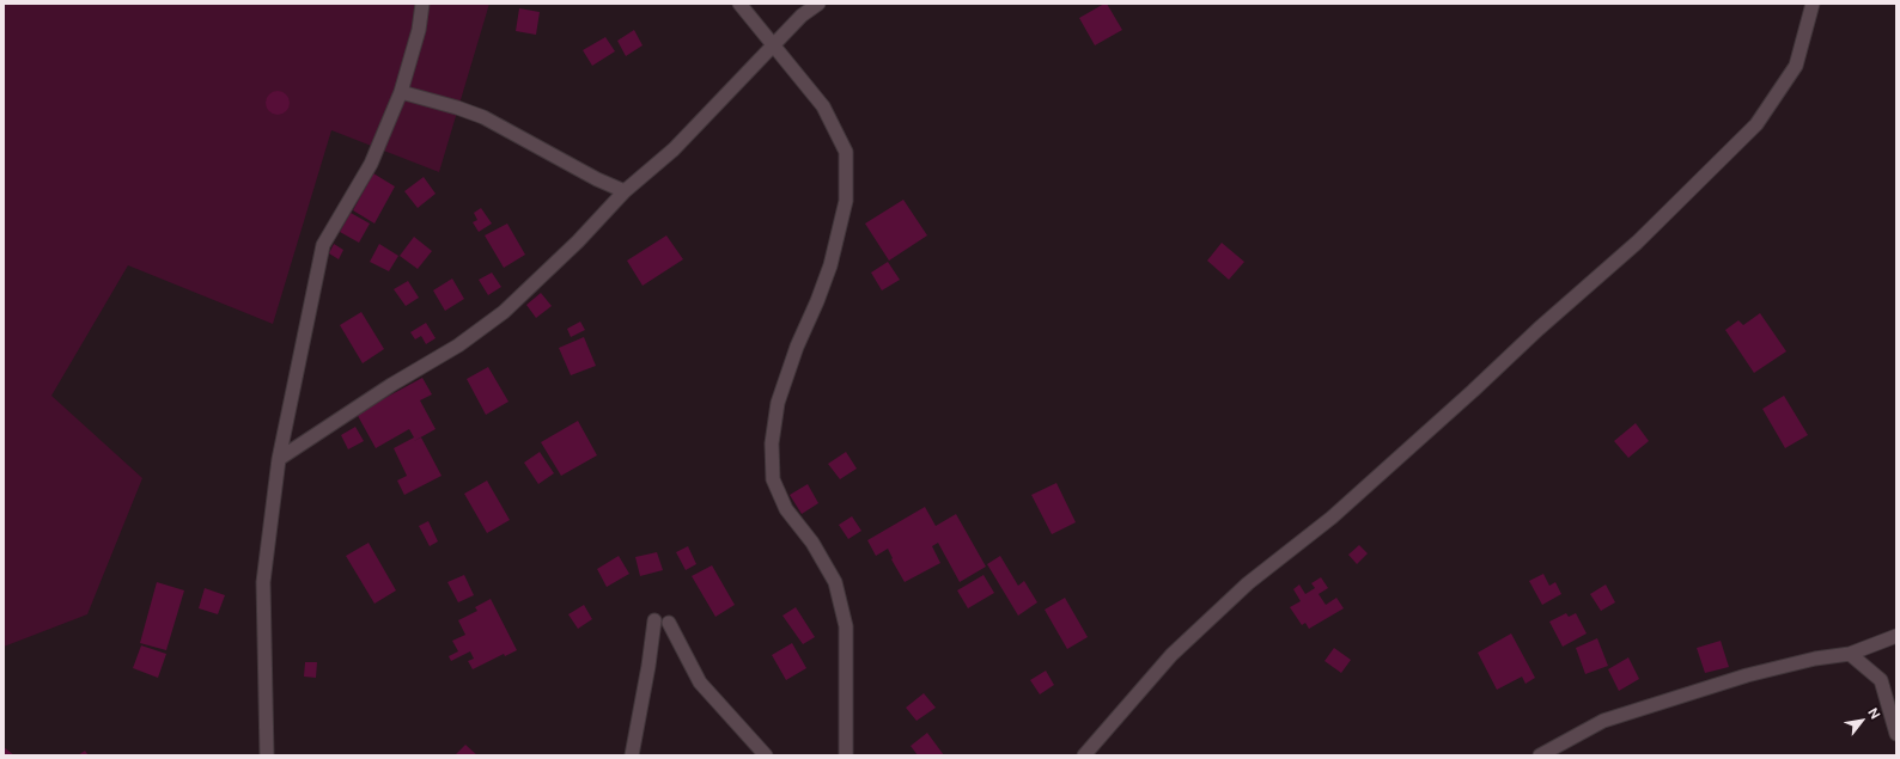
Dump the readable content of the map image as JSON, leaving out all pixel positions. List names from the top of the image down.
{
  "north": "top right"
}
